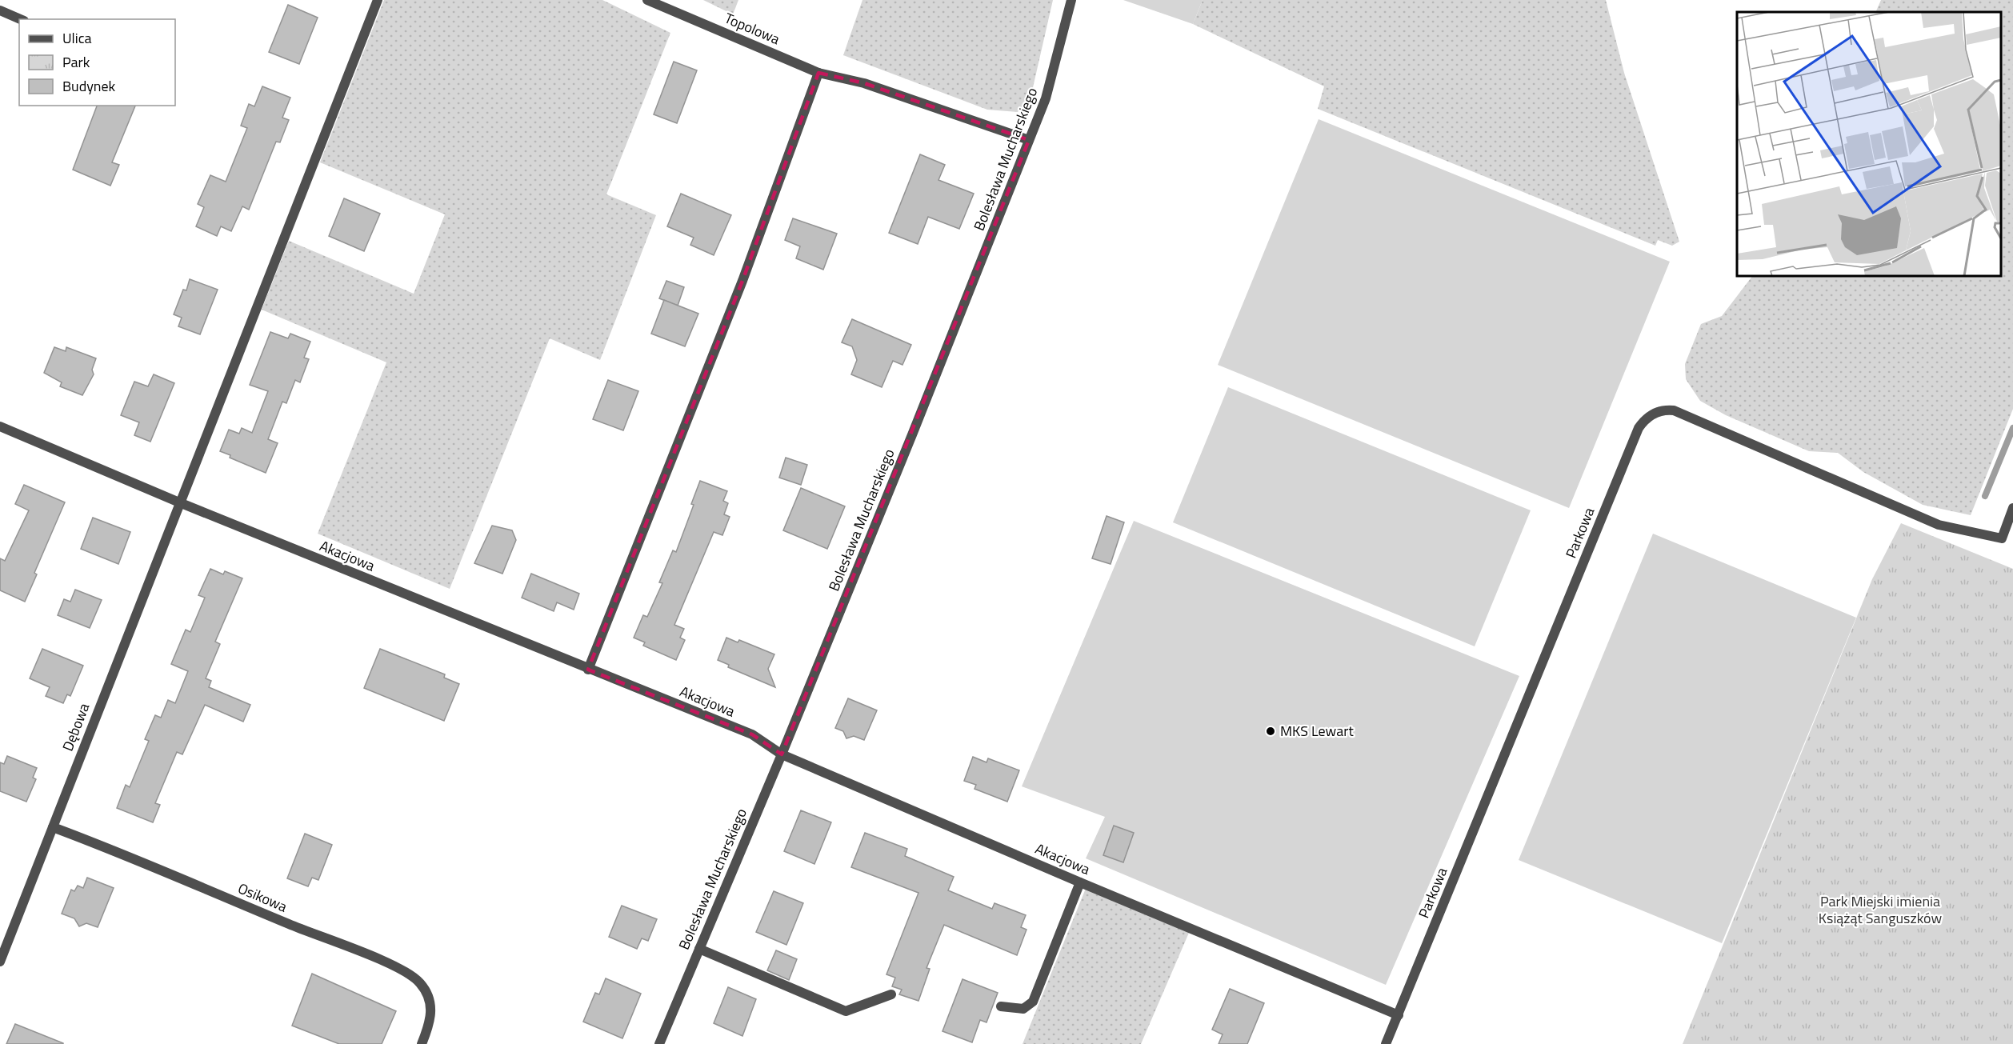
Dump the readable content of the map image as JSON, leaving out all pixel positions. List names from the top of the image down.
{
  "streets": {
    "street": [
      "Topolowa",
      "Bolesława Mucharskiego",
      "Parkowa",
      "Akacjowa",
      "Dębowa",
      "Osikowa"
    ]
  },
  "crossings": [
    ["Topolowa", "Bolesława Mucharskiego"],
    ["Bolesława Mucharskiego", "Akacjowa"],
    ["Parkowa", "Akacjowa"],
    ["Akacjowa", "Dębowa"],
    ["Dębowa", "Osikowa"]
  ],
  "parks": ["Park Miejski imienia Książąt Sanguszków"],
  "places": ["MKS Lewart"],
  "legend": ["Ulica", "Park", "Budynek"]
}
